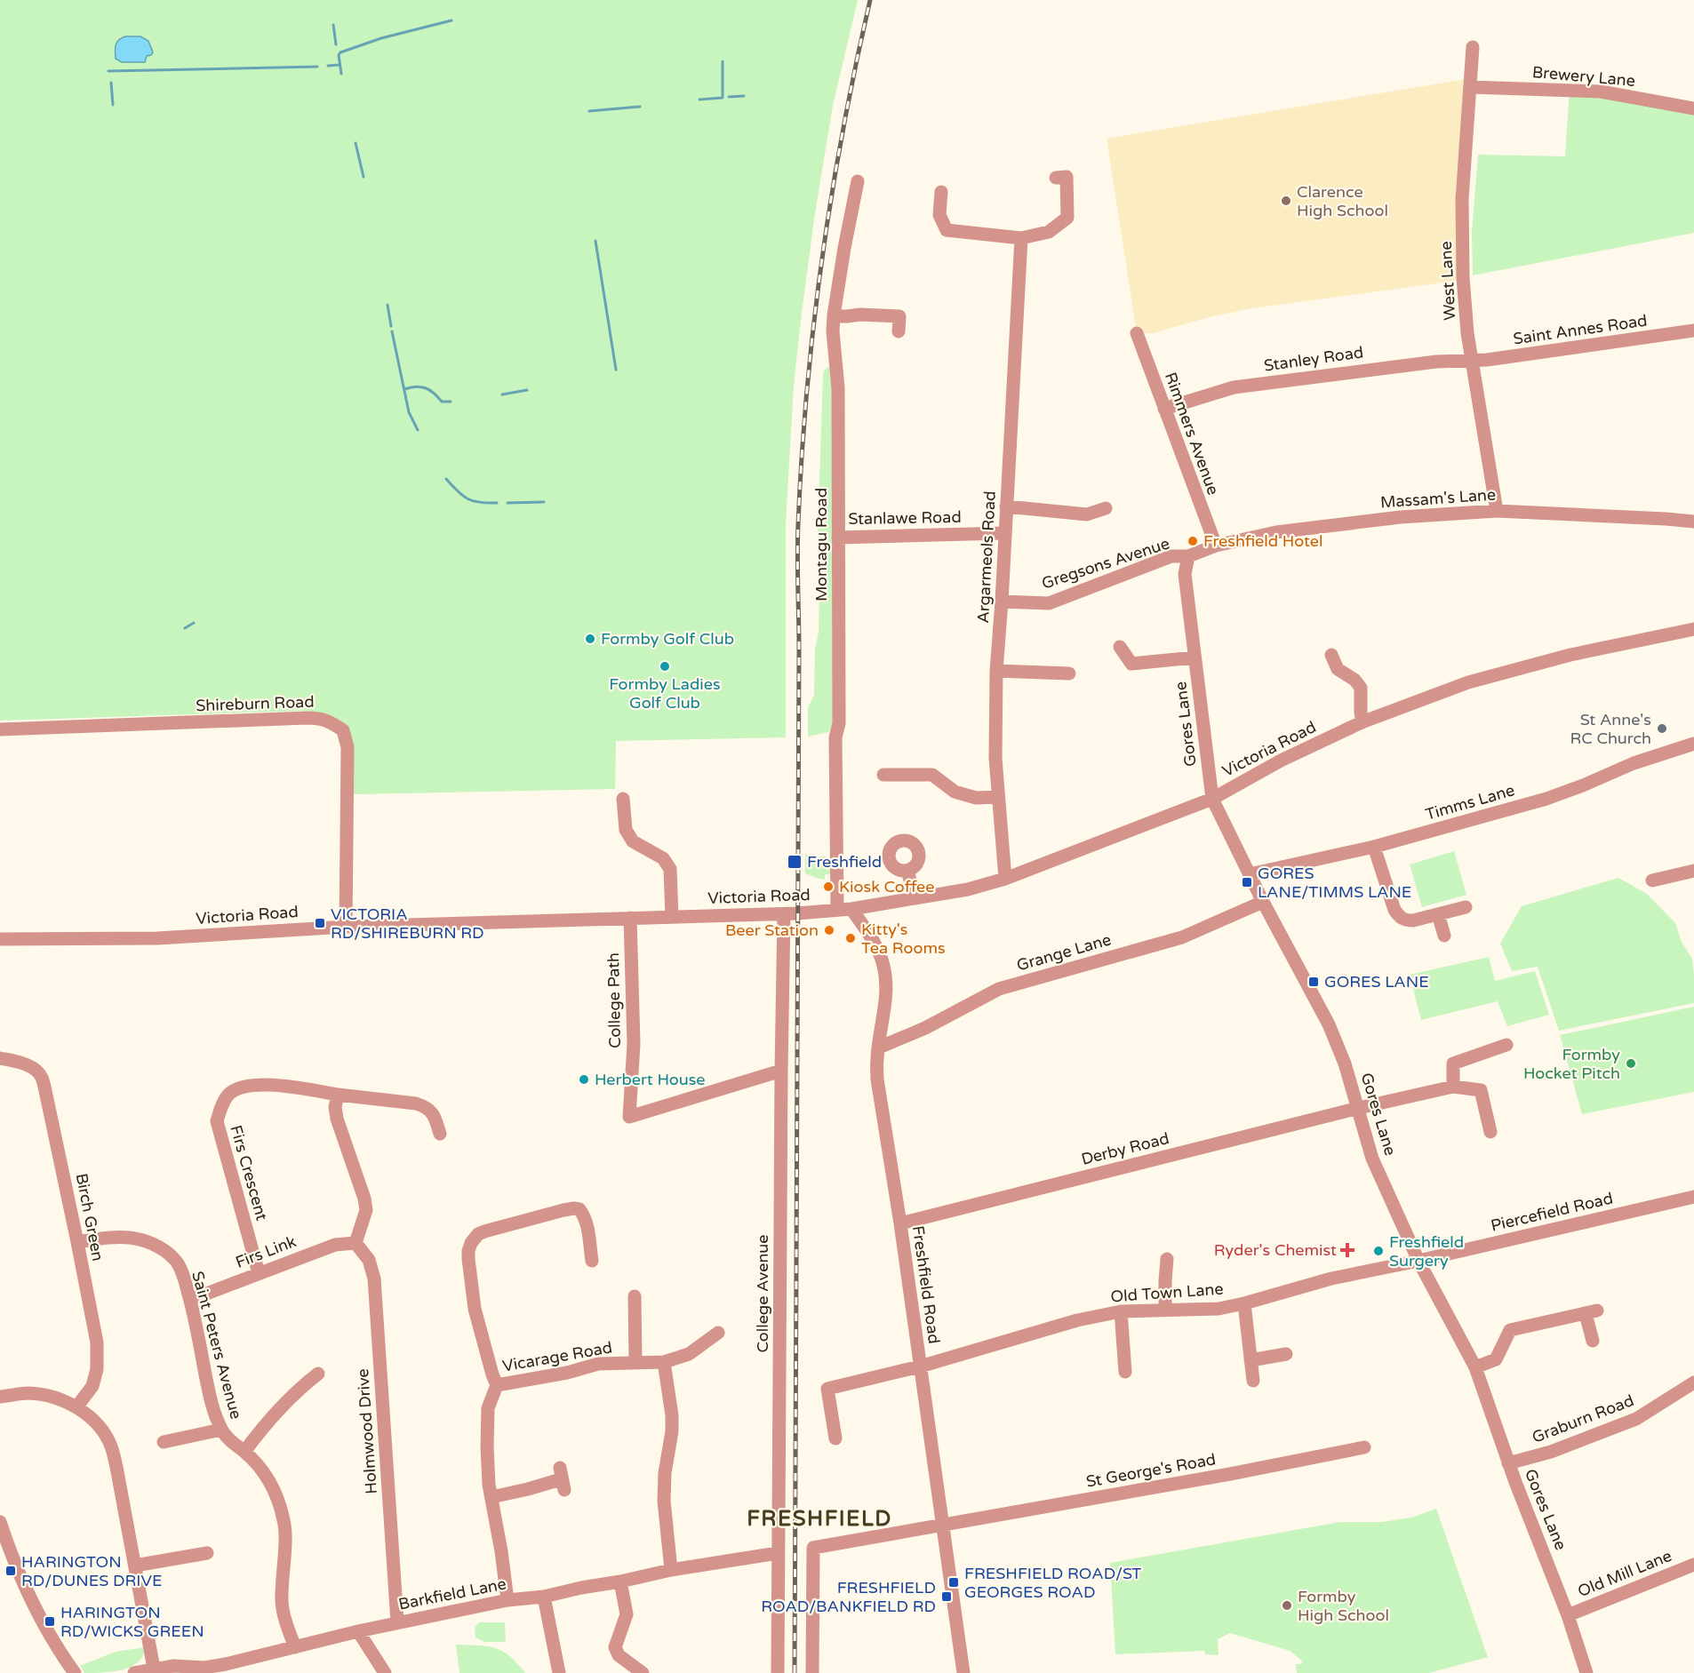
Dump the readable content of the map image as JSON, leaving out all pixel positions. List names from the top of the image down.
{
  "streets": {
    "street": [
      "Brewery Lane",
      "West Lane",
      "Saint Annes Road",
      "Stanley Road",
      "Rimmers Avenue",
      "Massam's Lane",
      "Stanlawe Road",
      "Montagu Road",
      "Argarmeols Road",
      "Gregsons Avenue",
      "Shireburn Road",
      "Gores Lane",
      "Victoria Road",
      "Timms Lane",
      "Grange Lane",
      "College Path",
      "Derby Road",
      "Firs Crescent",
      "Piercefield Road",
      "Birch Green",
      "Firs Link",
      "Freshfield Road",
      "Old Town Lane",
      "College Avenue",
      "Saint Peters Avenue",
      "Vicarage Road",
      "Graburn Road",
      "Holmwood Drive",
      "St George's Road",
      "Old Mill Lane",
      "Barkfield Lane"
    ]
  },
  "crossings": [
    ["Brewery Lane", "West Lane"],
    ["West Lane", "Saint Annes Road"],
    ["West Lane", "Stanley Road"],
    ["West Lane", "Massam's Lane"],
    ["Saint Annes Road", "Stanley Road"],
    ["Stanley Road", "Rimmers Avenue"],
    ["Rimmers Avenue", "Massam's Lane"],
    ["Massam's Lane", "Gregsons Avenue"],
    ["Massam's Lane", "Gores Lane"],
    ["Stanlawe Road", "Montagu Road"],
    ["Stanlawe Road", "Argarmeols Road"],
    ["Montagu Road", "Victoria Road"],
    ["Argarmeols Road", "Gregsons Avenue"],
    ["Argarmeols Road", "Victoria Road"],
    ["Gregsons Avenue", "Gores Lane"],
    ["Shireburn Road", "Victoria Road"],
    ["Gores Lane", "Victoria Road"],
    ["Gores Lane", "Timms Lane"],
    ["Gores Lane", "Grange Lane"],
    ["Gores Lane", "Derby Road"],
    ["Gores Lane", "Piercefield Road"],
    ["Gores Lane", "Old Town Lane"],
    ["Gores Lane", "Graburn Road"],
    ["Gores Lane", "Old Mill Lane"],
    ["Victoria Road", "College Path"],
    ["Victoria Road", "Freshfield Road"],
    ["Victoria Road", "College Avenue"],
    ["Grange Lane", "Freshfield Road"],
    ["College Path", "College Avenue"],
    ["Derby Road", "Freshfield Road"],
    ["Firs Crescent", "Firs Link"],
    ["Piercefield Road", "Old Town Lane"],
    ["Birch Green", "Saint Peters Avenue"],
    ["Firs Link", "Saint Peters Avenue"],
    ["Firs Link", "Holmwood Drive"],
    ["Freshfield Road", "Old Town Lane"],
    ["Freshfield Road", "St George's Road"],
    ["College Avenue", "Barkfield Lane"],
    ["Saint Peters Avenue", "Barkfield Lane"],
    ["Vicarage Road", "Barkfield Lane"],
    ["Holmwood Drive", "Barkfield Lane"]
  ],
  "districts": ["FRESHFIELD"],
  "places": {
    "other": [
      "Clarence High School",
      "Freshfield Hotel",
      "Formby Golf Club",
      "Formby Ladies Golf Club",
      "St Anne's RC Church",
      "Kiosk Coffee",
      "Beer Station",
      "Kitty's Tea Rooms",
      "Formby Hocket Pitch",
      "Herbert House",
      "Freshfield Surgery",
      "Formby High School"
    ],
    "transit": [
      "Freshfield",
      "GORES LANE/TIMMS LANE",
      "VICTORIA RD/SHIREBURN RD",
      "GORES LANE",
      "HARINGTON RD/DUNES DRIVE",
      "FRESHFIELD ROAD/ST GEORGES ROAD",
      "FRESHFIELD ROAD/BANKFIELD RD",
      "HARINGTON RD/WICKS GREEN"
    ],
    "health": ["Ryder's Chemist"]
  }
}
